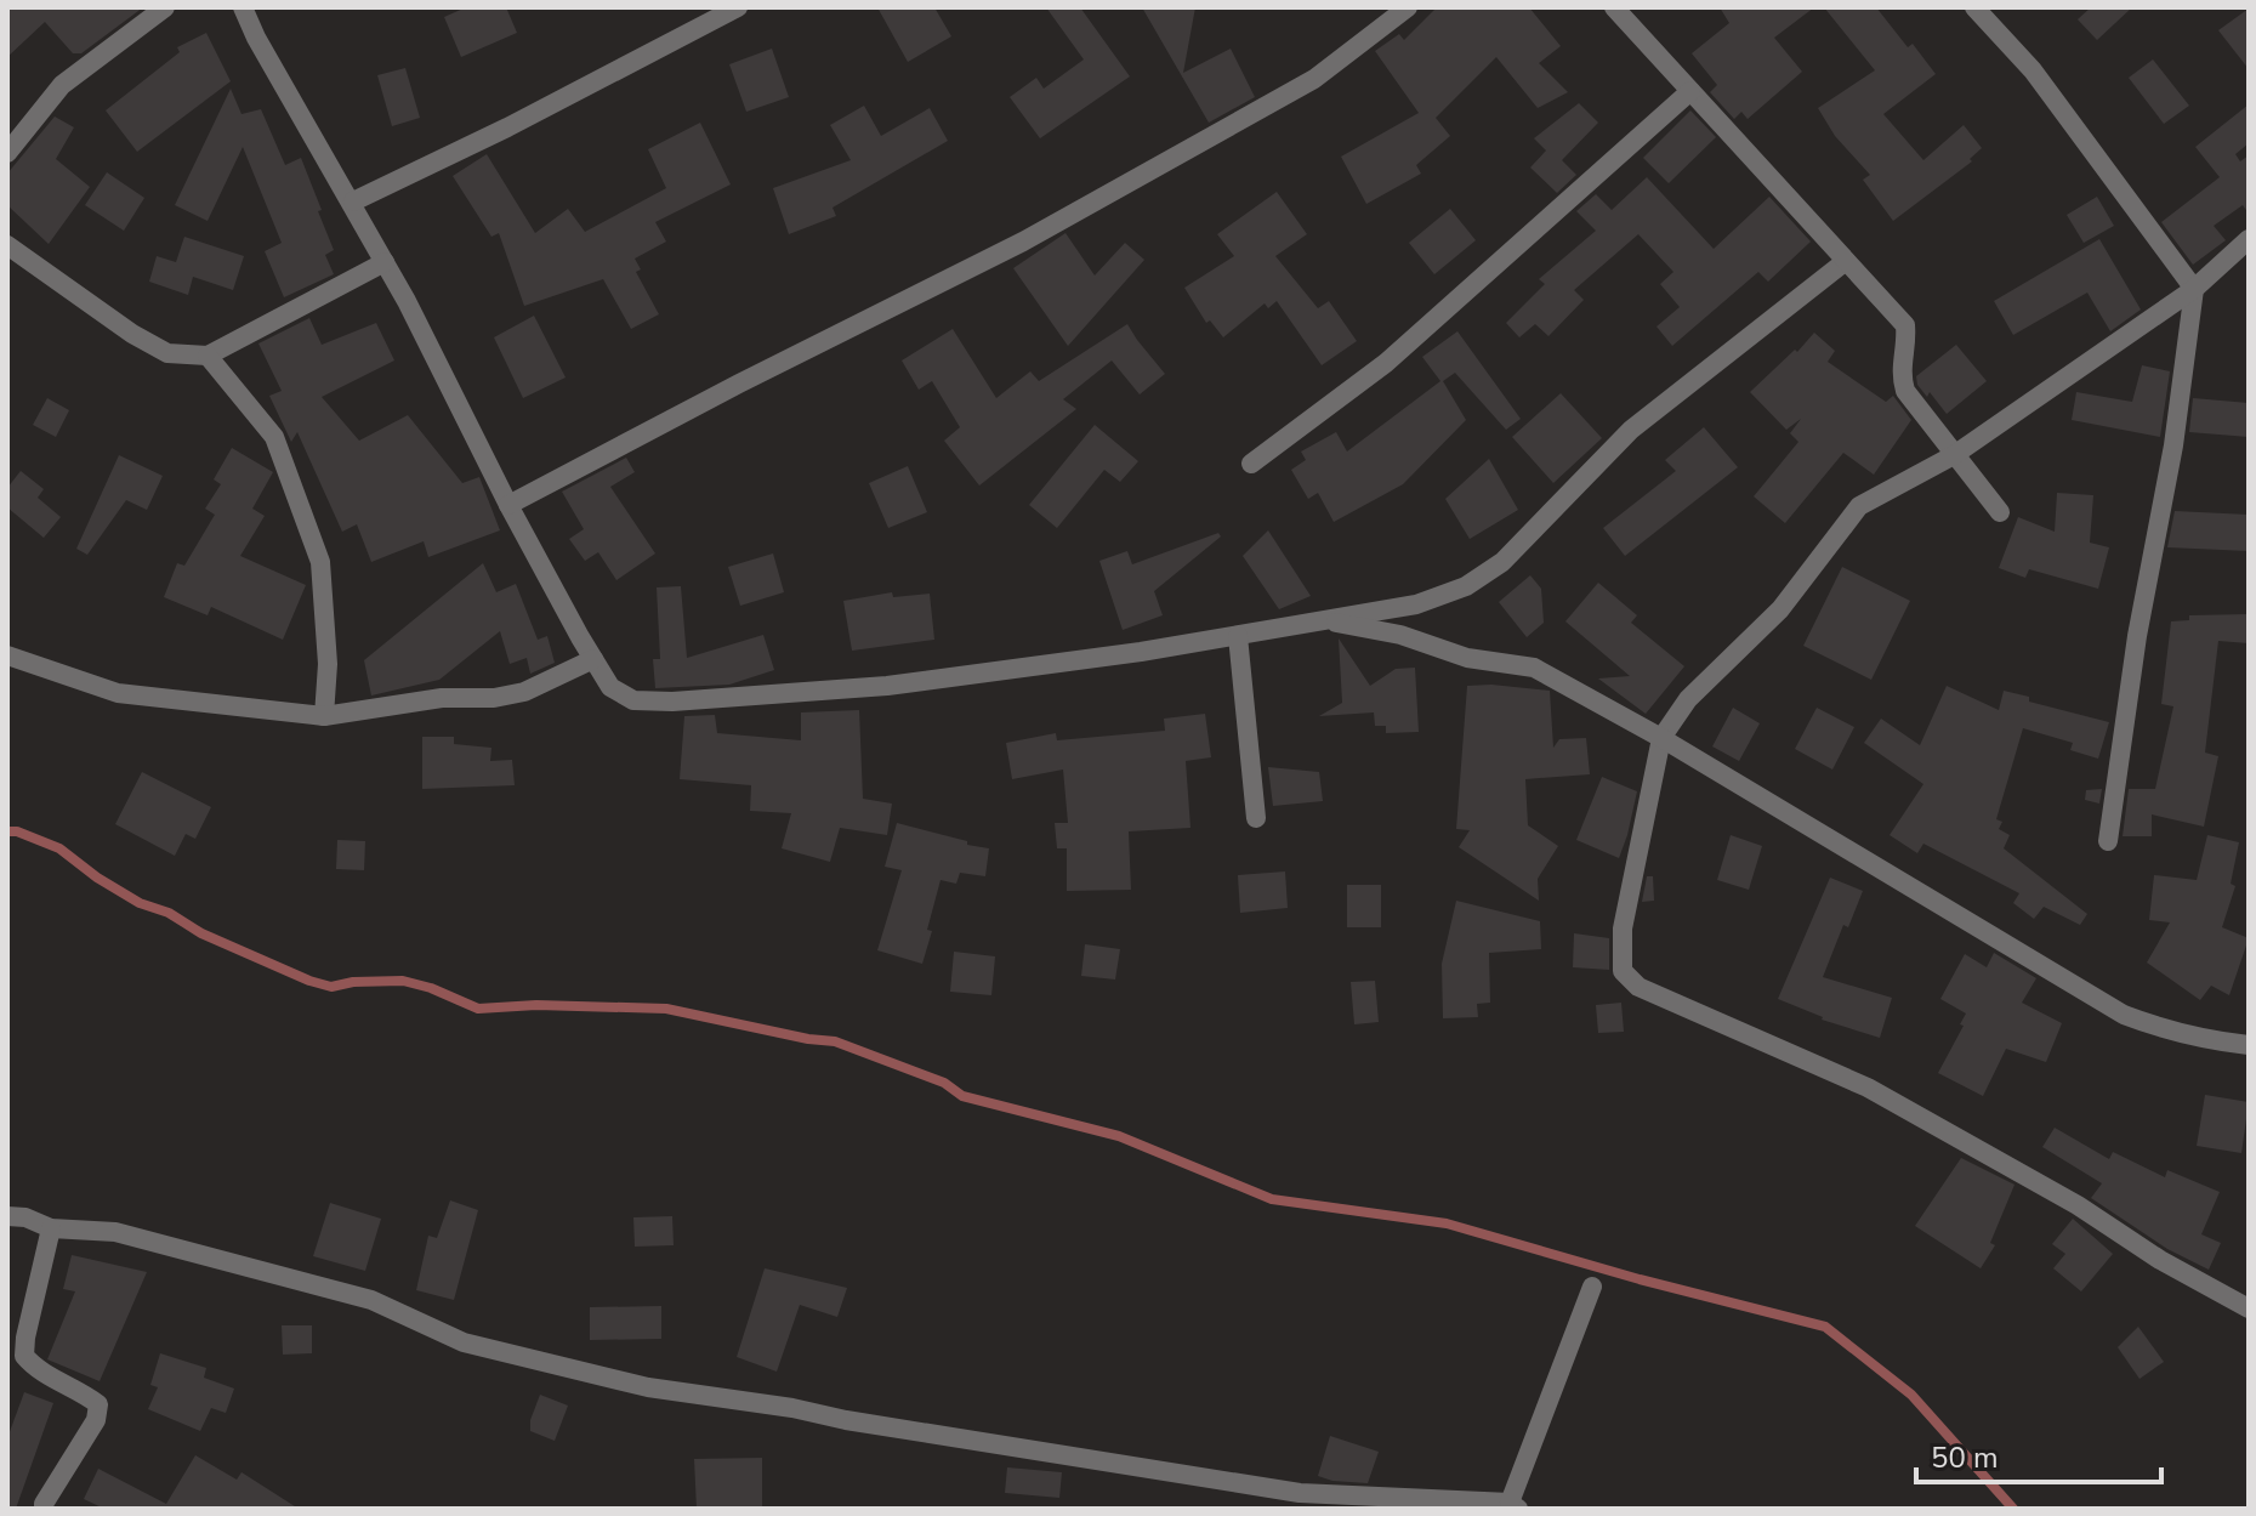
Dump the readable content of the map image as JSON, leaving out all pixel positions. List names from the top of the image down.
{
  "scale_bar": "50 m"
}
